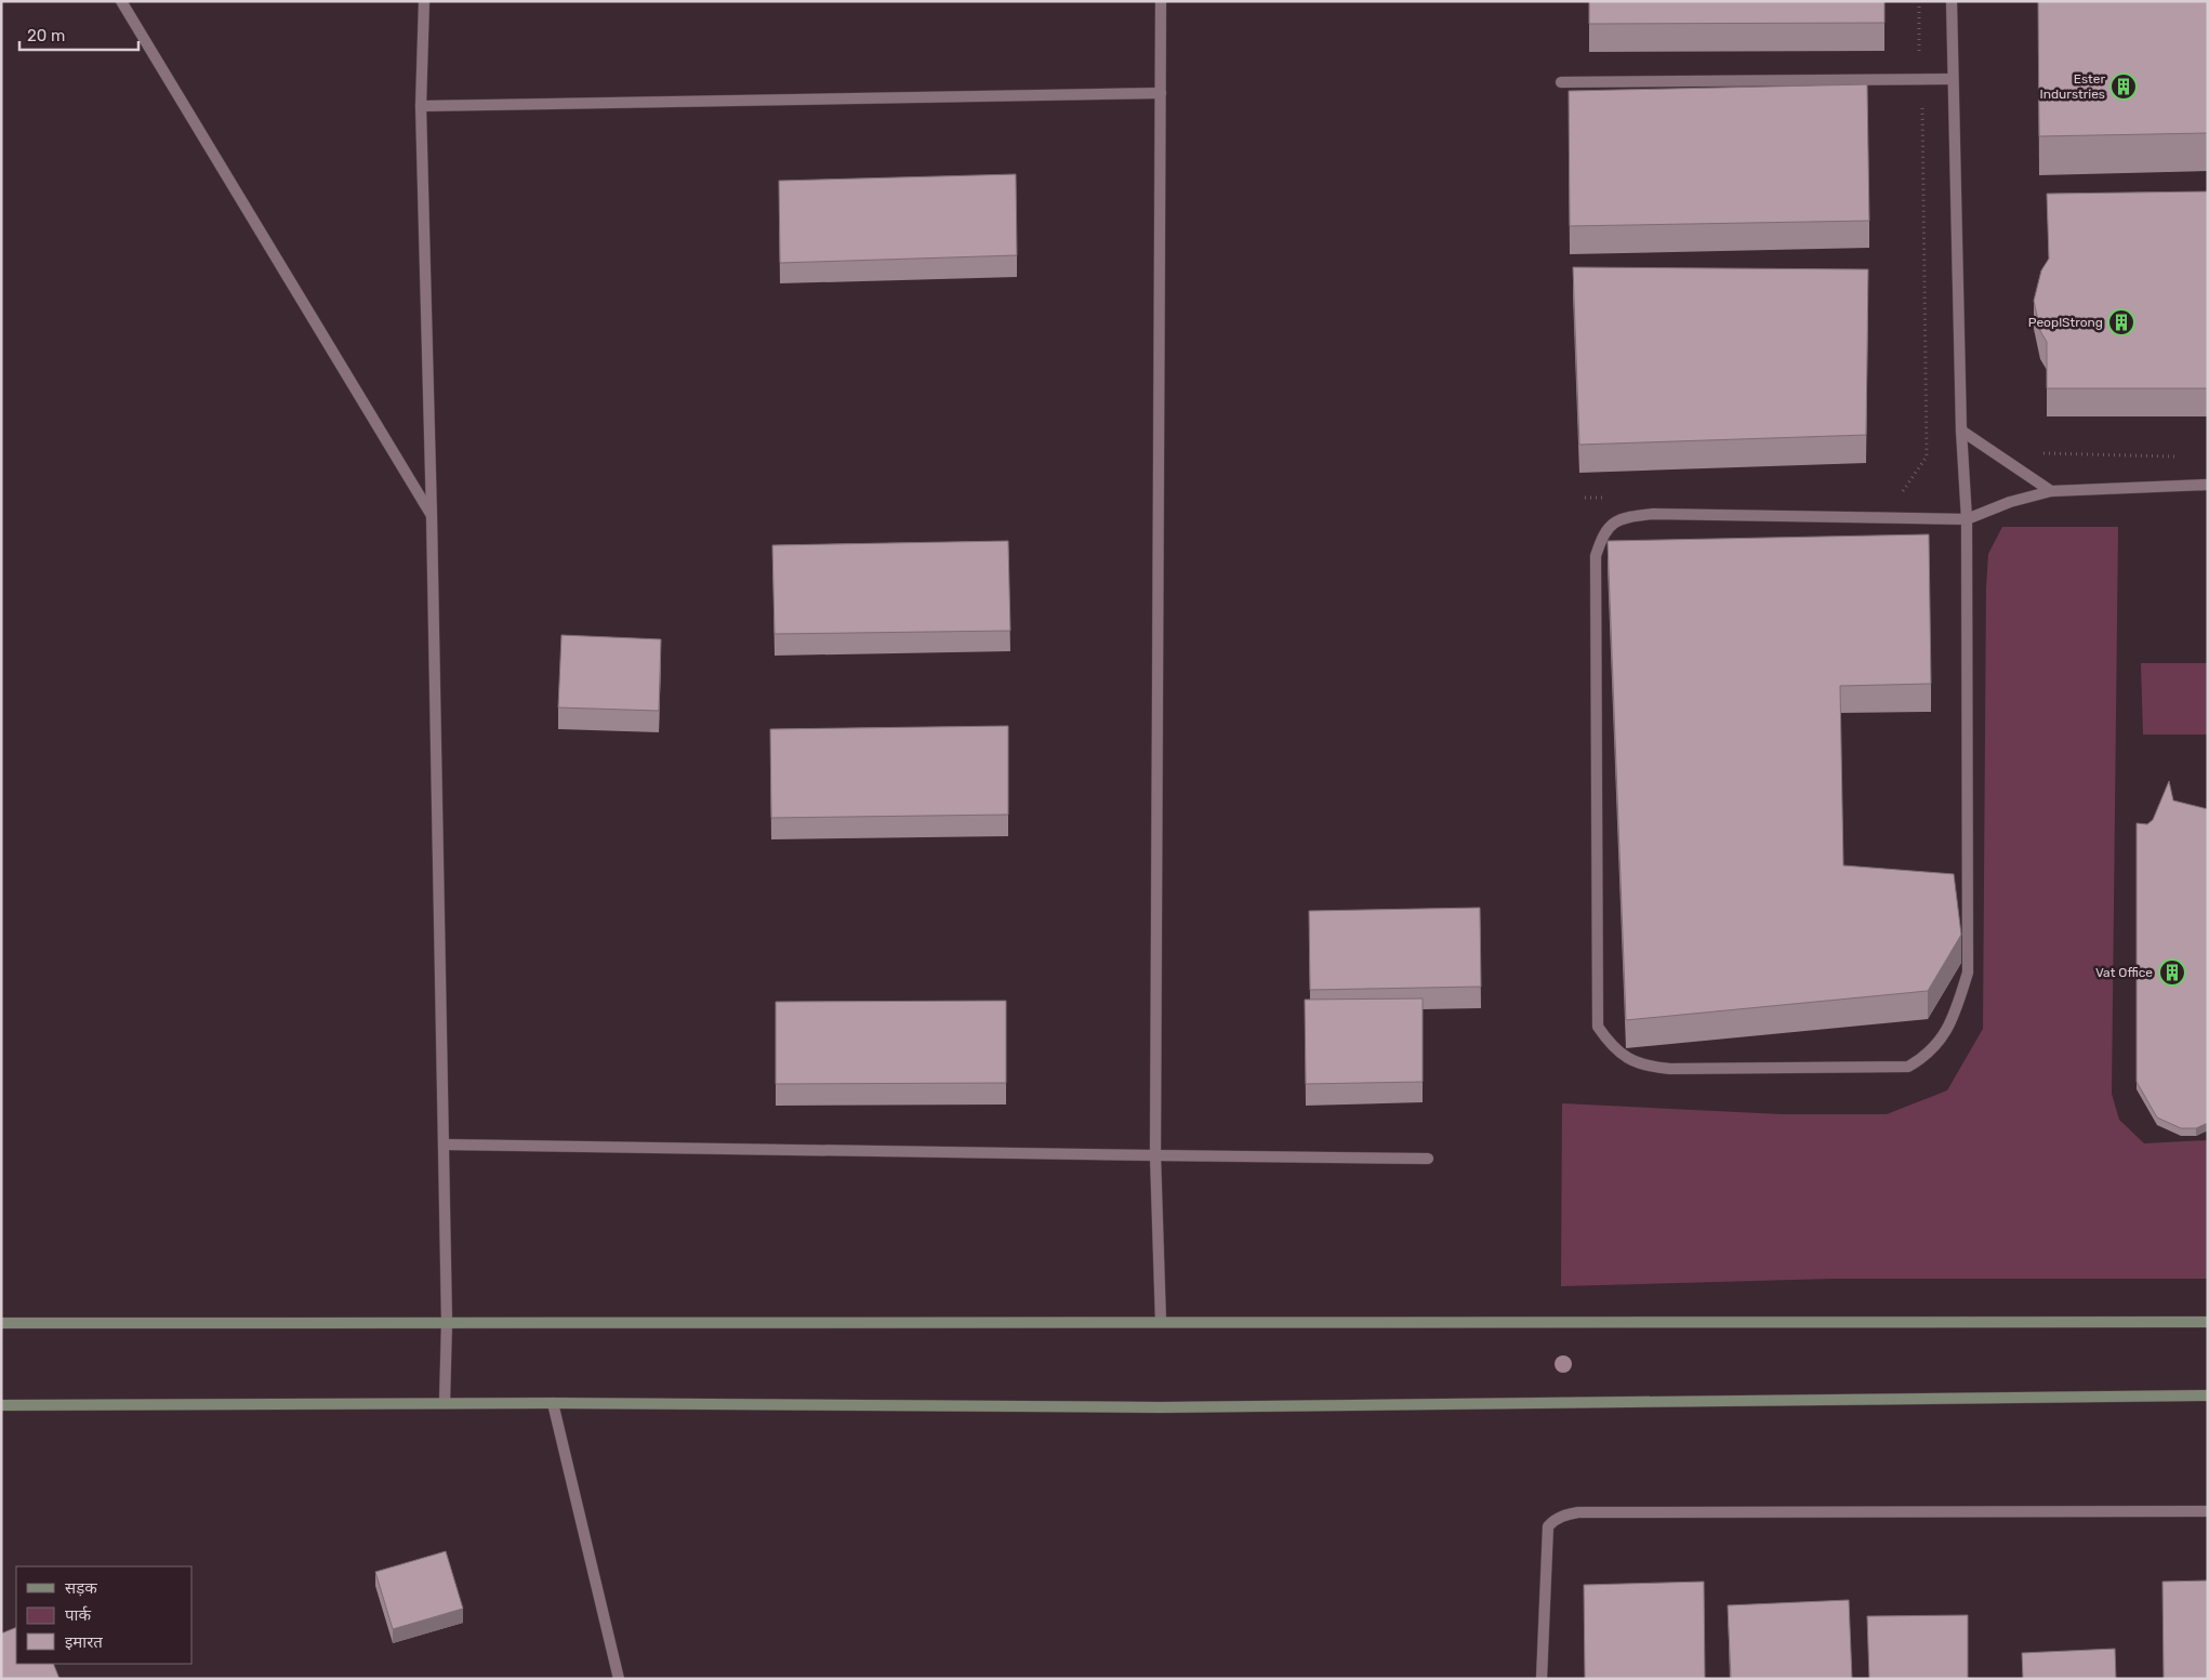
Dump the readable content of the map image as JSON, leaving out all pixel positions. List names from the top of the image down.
{
  "places": {
    "building": ["Ester Indurstries", "PeoplStrong", "Vat Office"]
  },
  "legend": ["सड़क", "पार्क", "इमारत"],
  "scale_bar": "20 m"
}
